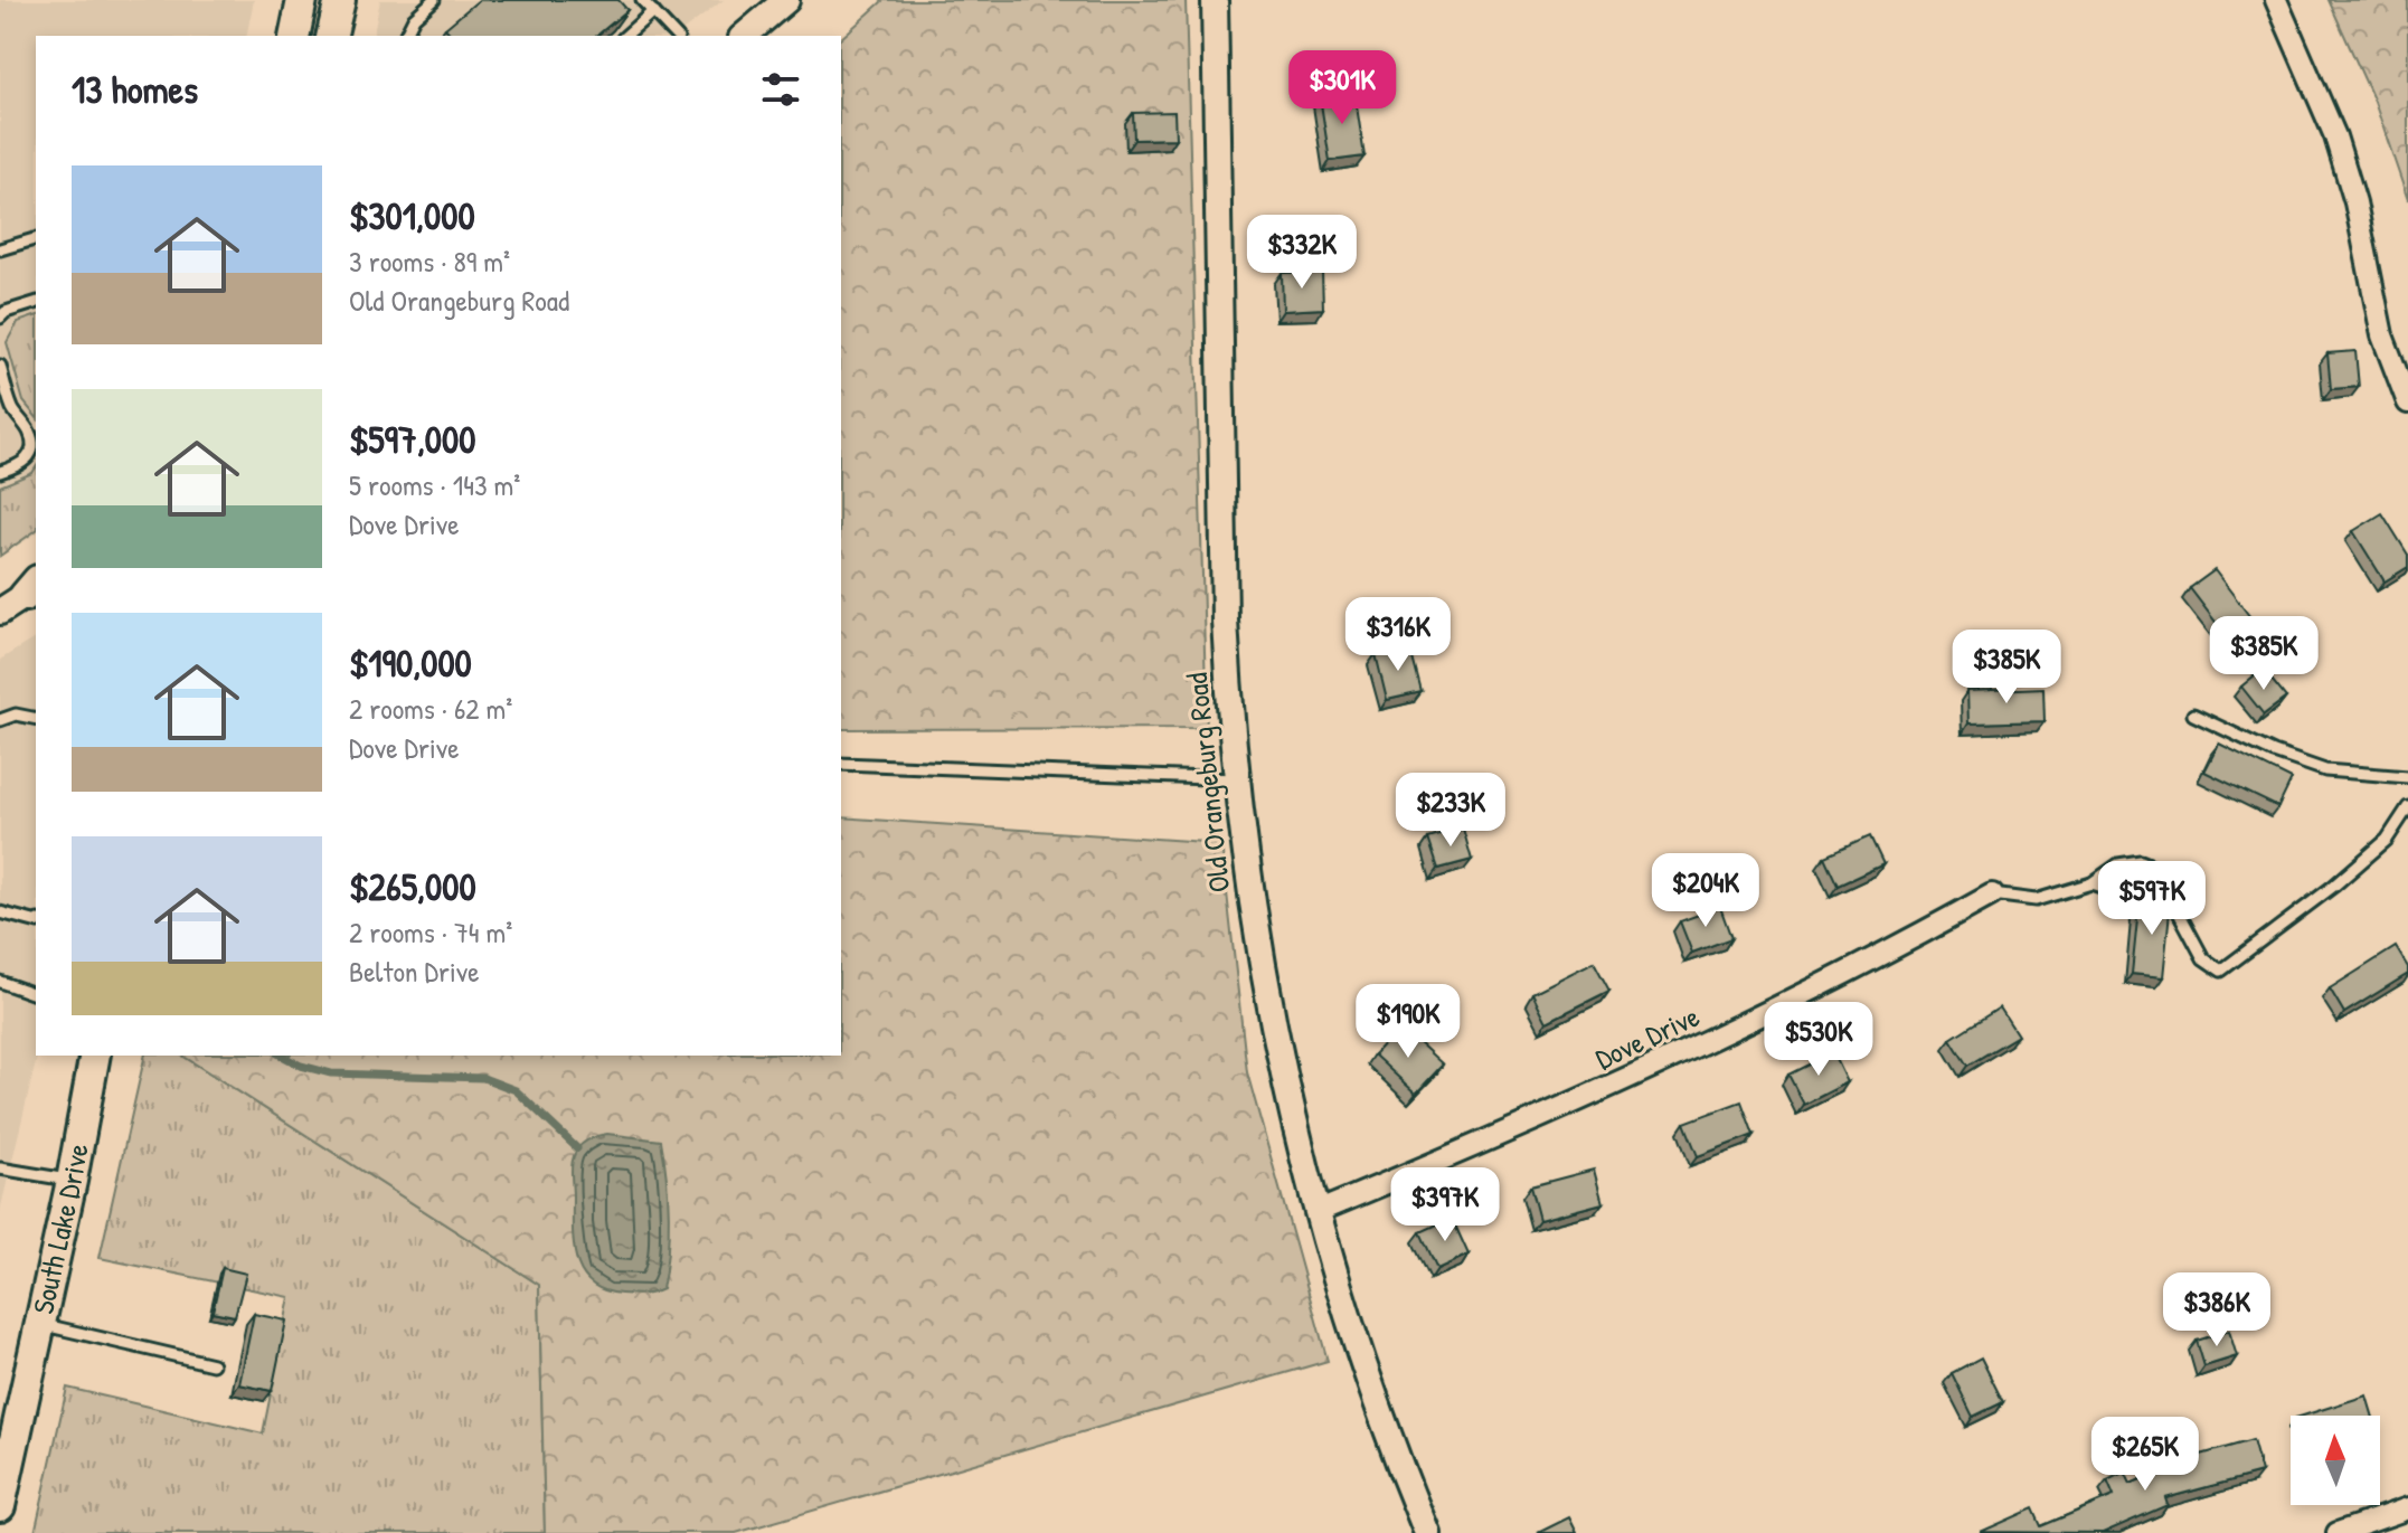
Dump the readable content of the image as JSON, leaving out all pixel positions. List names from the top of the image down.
{
  "streets": {
    "main road": ["South Lake Drive"],
    "street": ["Old Orangeburg Road", "Dove Drive"]
  },
  "crossings": [
    ["Old Orangeburg Road", "Dove Drive"]
  ],
  "north": "top",
  "page": {
    "heading": "13 homes",
    "price": [
      "$301K",
      "$332K",
      "$316K",
      "$385K",
      "$385K",
      "$233K",
      "$204K",
      "$597K",
      "$190K",
      "$530K",
      "$397K",
      "$386K",
      "$265K"
    ],
    "list": [
      {
        "name": "$301,000",
        "note": "3 rooms · 89 m² · Old Orangeburg Road"
      },
      {
        "name": "$597,000",
        "note": "5 rooms · 143 m² · Dove Drive"
      },
      {
        "name": "$190,000",
        "note": "2 rooms · 62 m² · Dove Drive"
      },
      {
        "name": "$265,000",
        "note": "2 rooms · 74 m² · Belton Drive"
      }
    ]
  }
}
